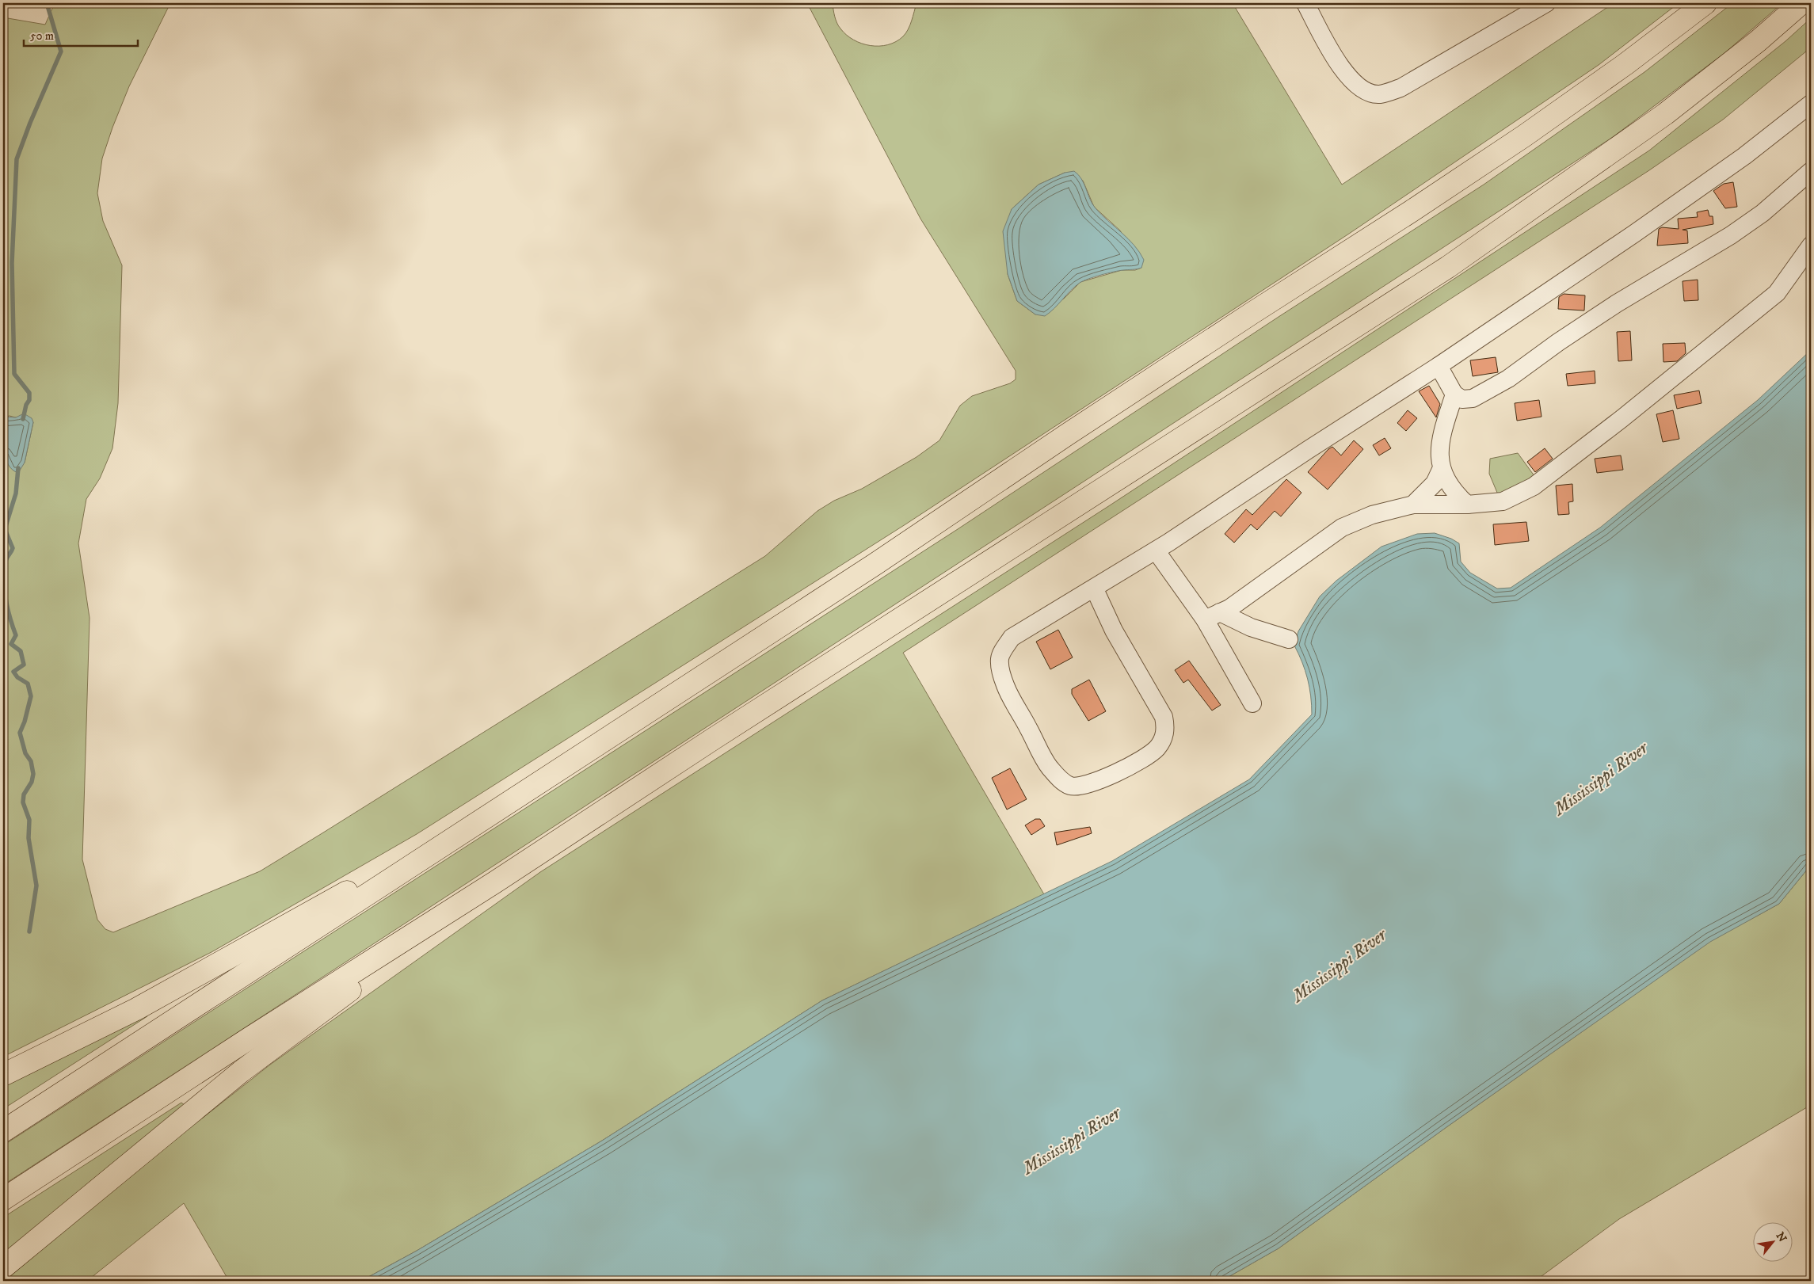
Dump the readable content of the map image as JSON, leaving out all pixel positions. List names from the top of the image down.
{
  "water": ["Mississippi River"],
  "scale_bar": "50 m",
  "north": "top right"
}
